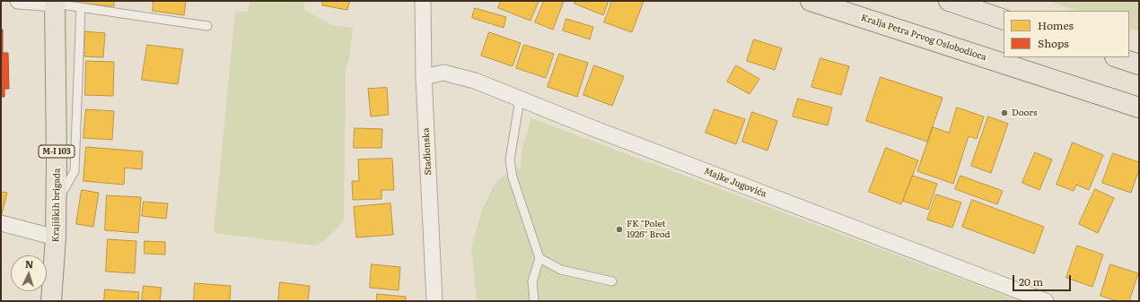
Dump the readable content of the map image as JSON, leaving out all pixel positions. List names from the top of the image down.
{
  "streets": {
    "main road": ["Kralja Petra Prvog Oslobodioca", "M-I 103", "Krajiških brigada"],
    "street": ["Stadionska", "Majke Jugovića"]
  },
  "crossings": [
    ["Stadionska", "Majke Jugovića"]
  ],
  "places": ["Doors", "FK \"Polet 1926\" Brod"],
  "legend": ["Homes", "Shops"],
  "scale_bar": "20 m",
  "north": "top"
}
